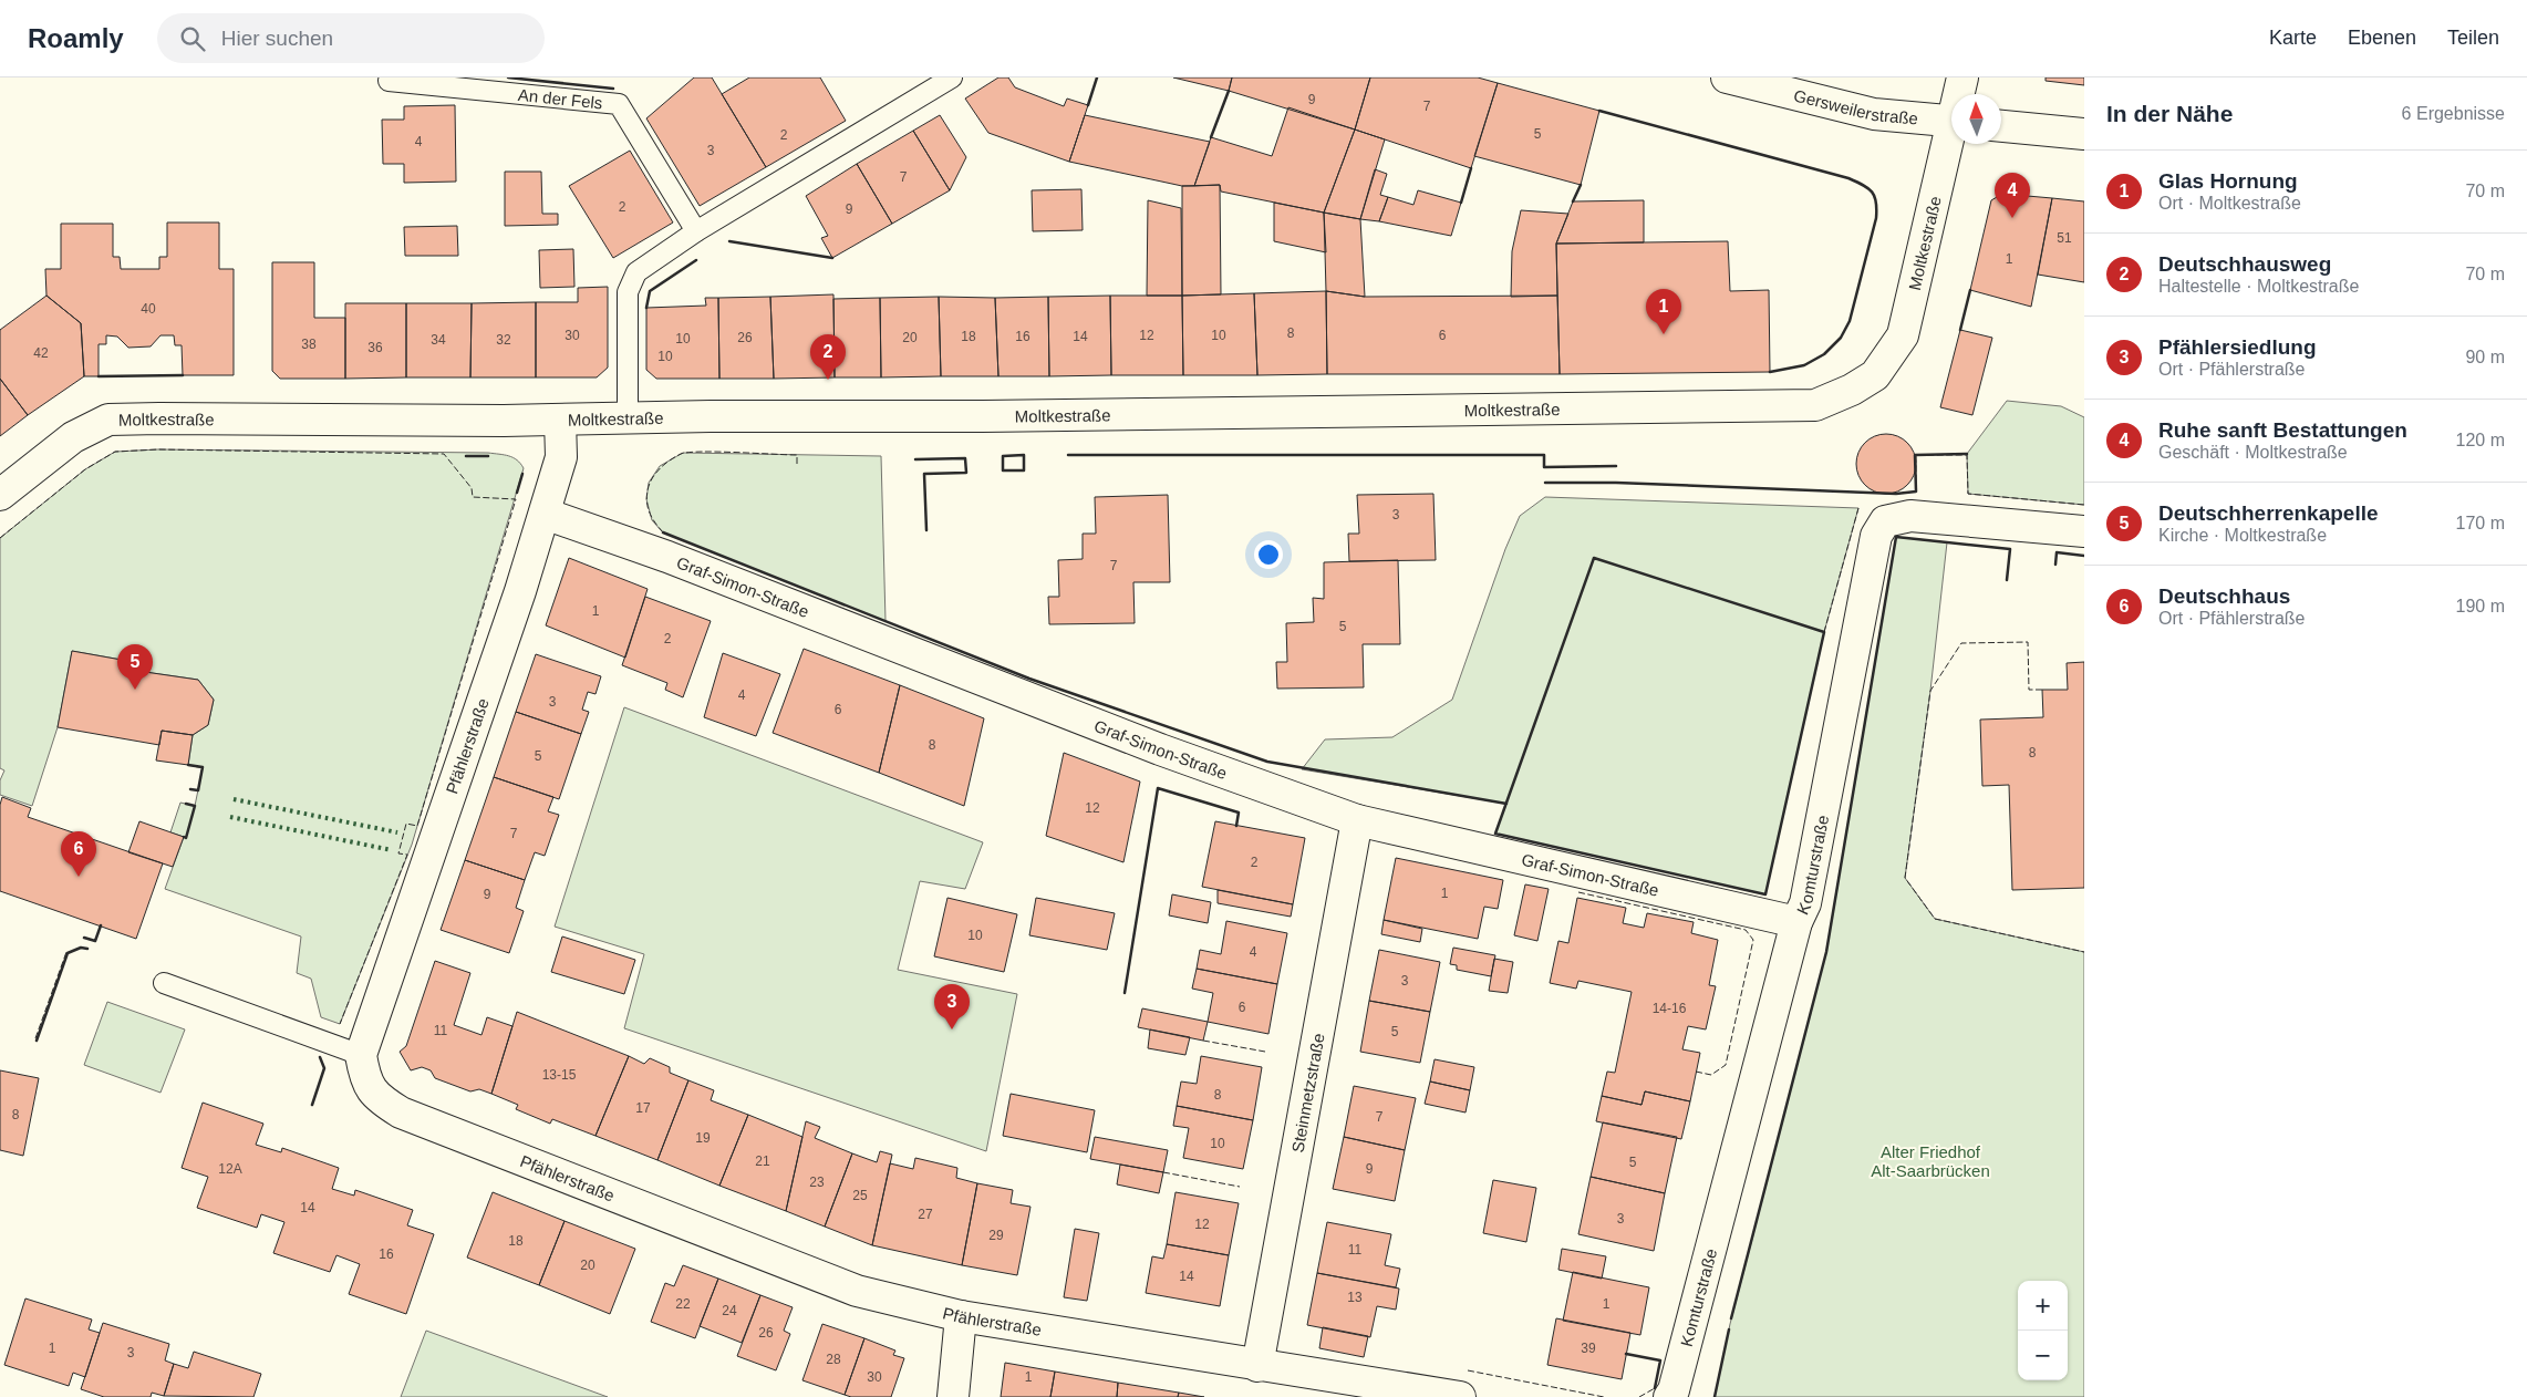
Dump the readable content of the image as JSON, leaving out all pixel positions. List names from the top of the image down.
{
  "streets": {
    "street": [
      "Gersweilerstraße",
      "Moltkestraße",
      "Graf-Simon-Straße",
      "Pfählerstraße",
      "Komturstraße",
      "Steinmetzstraße"
    ],
    "lane": ["An der Fels"]
  },
  "crossings": [
    ["Moltkestraße", "Pfählerstraße"],
    ["Graf-Simon-Straße", "Pfählerstraße"],
    ["Graf-Simon-Straße", "Komturstraße"],
    ["Graf-Simon-Straße", "Steinmetzstraße"],
    ["Pfählerstraße", "Steinmetzstraße"]
  ],
  "parks": ["Alter Friedhof Alt-Saarbrücken"],
  "house_numbers": [
    "9",
    "7",
    "5",
    "2",
    "4",
    "3",
    "7",
    "2",
    "9",
    "51",
    "1",
    "40",
    "8",
    "30",
    "12",
    "10",
    "6",
    "18",
    "16",
    "14",
    "26",
    "20",
    "10",
    "34",
    "32",
    "38",
    "36",
    "42",
    "10",
    "3",
    "7",
    "1",
    "5",
    "2",
    "4",
    "3",
    "6",
    "8",
    "8",
    "5",
    "12",
    "7",
    "2",
    "1",
    "9",
    "10",
    "4",
    "3",
    "6",
    "14-16",
    "11",
    "5",
    "13-15",
    "8",
    "17",
    "8",
    "7",
    "19",
    "10",
    "21",
    "5",
    "12A",
    "9",
    "23",
    "25",
    "14",
    "27",
    "3",
    "12",
    "29",
    "18",
    "11",
    "16",
    "20",
    "14",
    "13",
    "22",
    "1",
    "24",
    "26",
    "1",
    "39",
    "3",
    "28",
    "30",
    "1"
  ],
  "north": "top",
  "page": {
    "header": "Roamly",
    "search": "Hier suchen",
    "nav": ["Karte", "Ebenen", "Teilen"],
    "heading": ["In der Nähe", "6 Ergebnisse"],
    "list": [
      {
        "mark": "1",
        "name": "Glas Hornung",
        "note": "Ort · Moltkestraße",
        "value": "70 m"
      },
      {
        "mark": "2",
        "name": "Deutschhausweg",
        "note": "Haltestelle · Moltkestraße",
        "value": "70 m"
      },
      {
        "mark": "3",
        "name": "Pfählersiedlung",
        "note": "Ort · Pfählerstraße",
        "value": "90 m"
      },
      {
        "mark": "4",
        "name": "Ruhe sanft Bestattungen",
        "note": "Geschäft · Moltkestraße",
        "value": "120 m"
      },
      {
        "mark": "5",
        "name": "Deutschherrenkapelle",
        "note": "Kirche · Moltkestraße",
        "value": "170 m"
      },
      {
        "mark": "6",
        "name": "Deutschhaus",
        "note": "Ort · Pfählerstraße",
        "value": "190 m"
      }
    ],
    "pins": [
      "4",
      "1",
      "2",
      "5",
      "6",
      "3"
    ],
    "map_buttons": ["+", "−"]
  }
}
